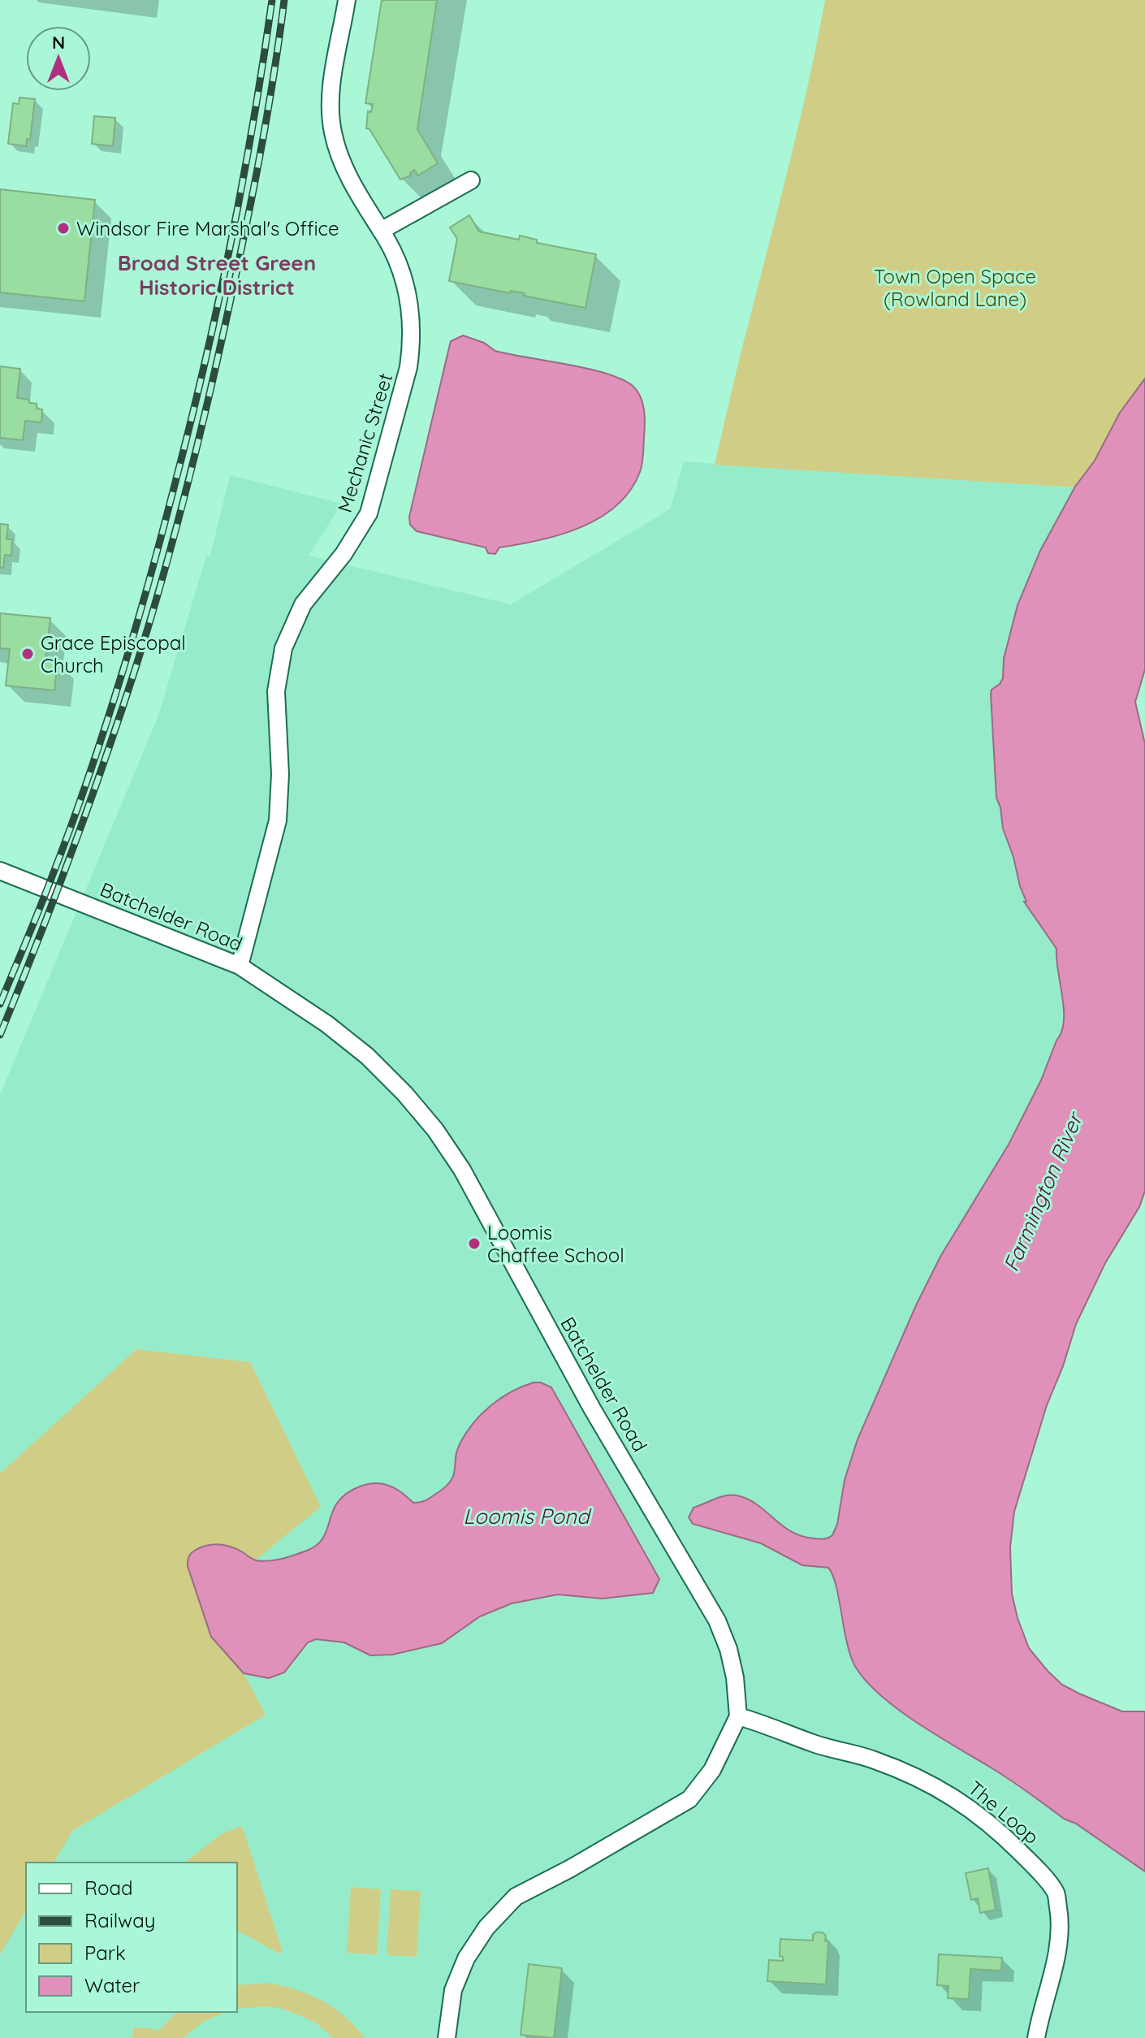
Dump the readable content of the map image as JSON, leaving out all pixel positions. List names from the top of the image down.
{
  "streets": {
    "street": ["Mechanic Street", "Batchelder Road", "The Loop"]
  },
  "crossings": [
    ["Mechanic Street", "Batchelder Road"],
    ["Batchelder Road", "The Loop"]
  ],
  "districts": ["Broad Street Green Historic District"],
  "water": ["Farmington River", "Loomis Pond"],
  "parks": ["Town Open Space (Rowland Lane)"],
  "places": ["Windsor Fire Marshal's Office", "Grace Episcopal Church", "Loomis Chaffee School"],
  "legend": [
    "Road",
    "Railway",
    "Park",
    "Water"
  ],
  "north": "top"
}
